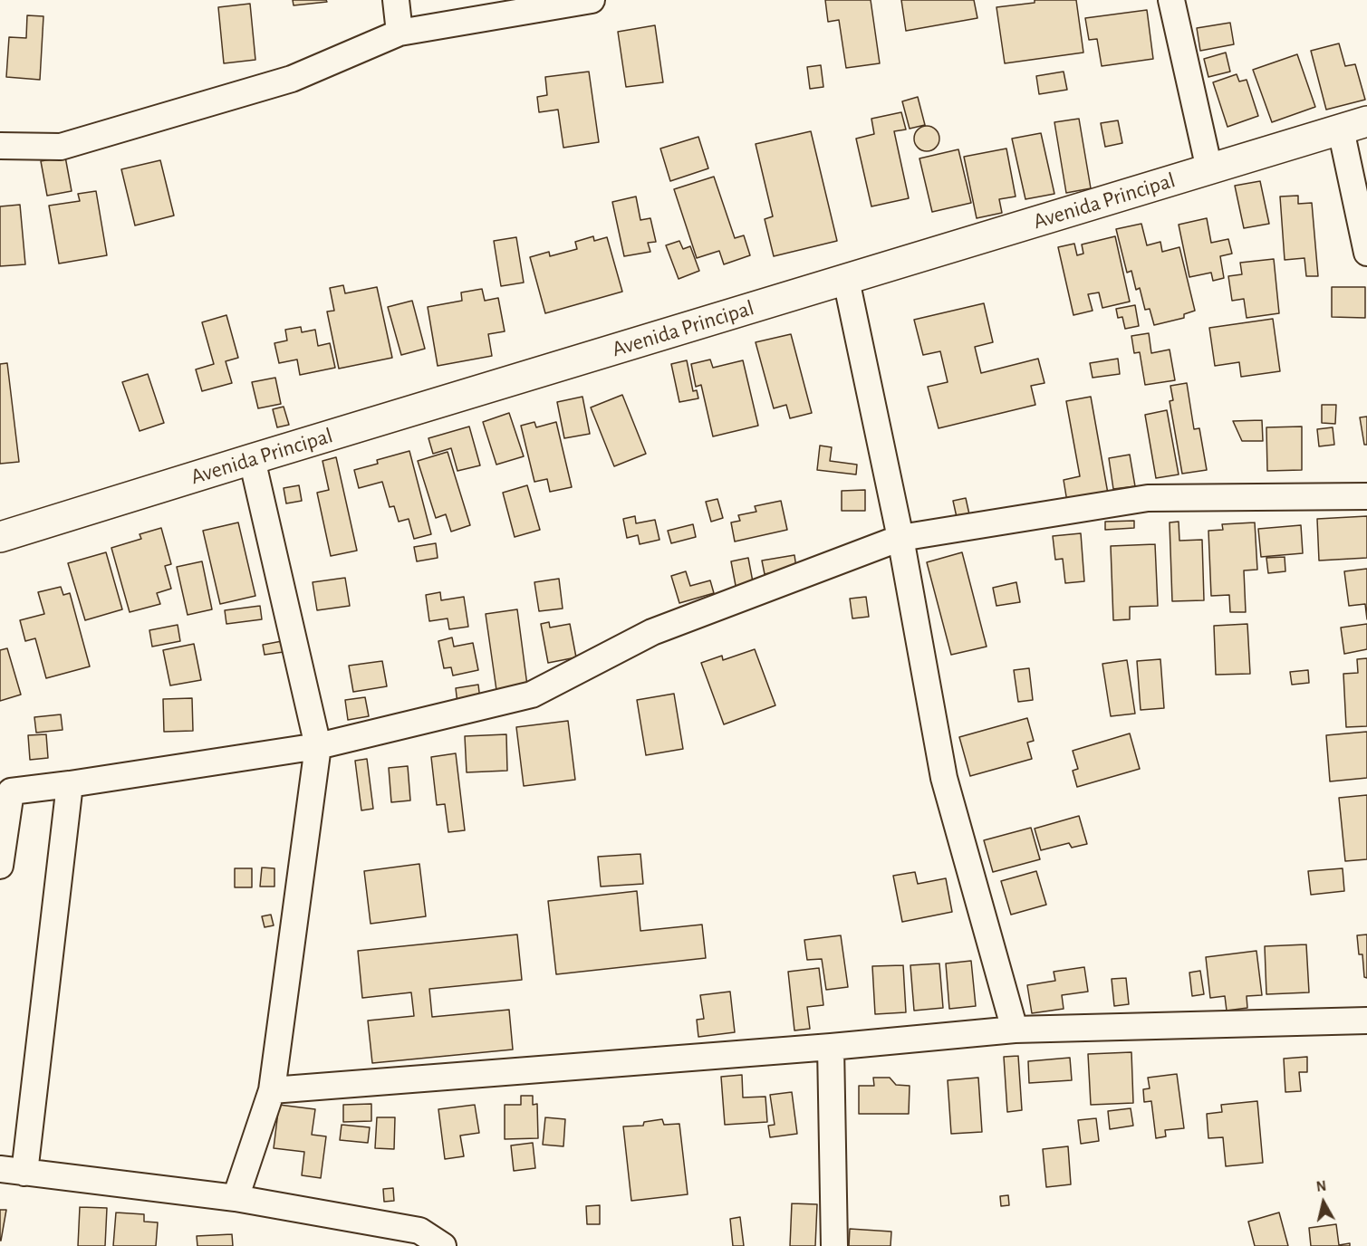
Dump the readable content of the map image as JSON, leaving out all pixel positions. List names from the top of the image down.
{
  "streets": {
    "main road": ["Avenida Principal"]
  },
  "north": "top"
}
